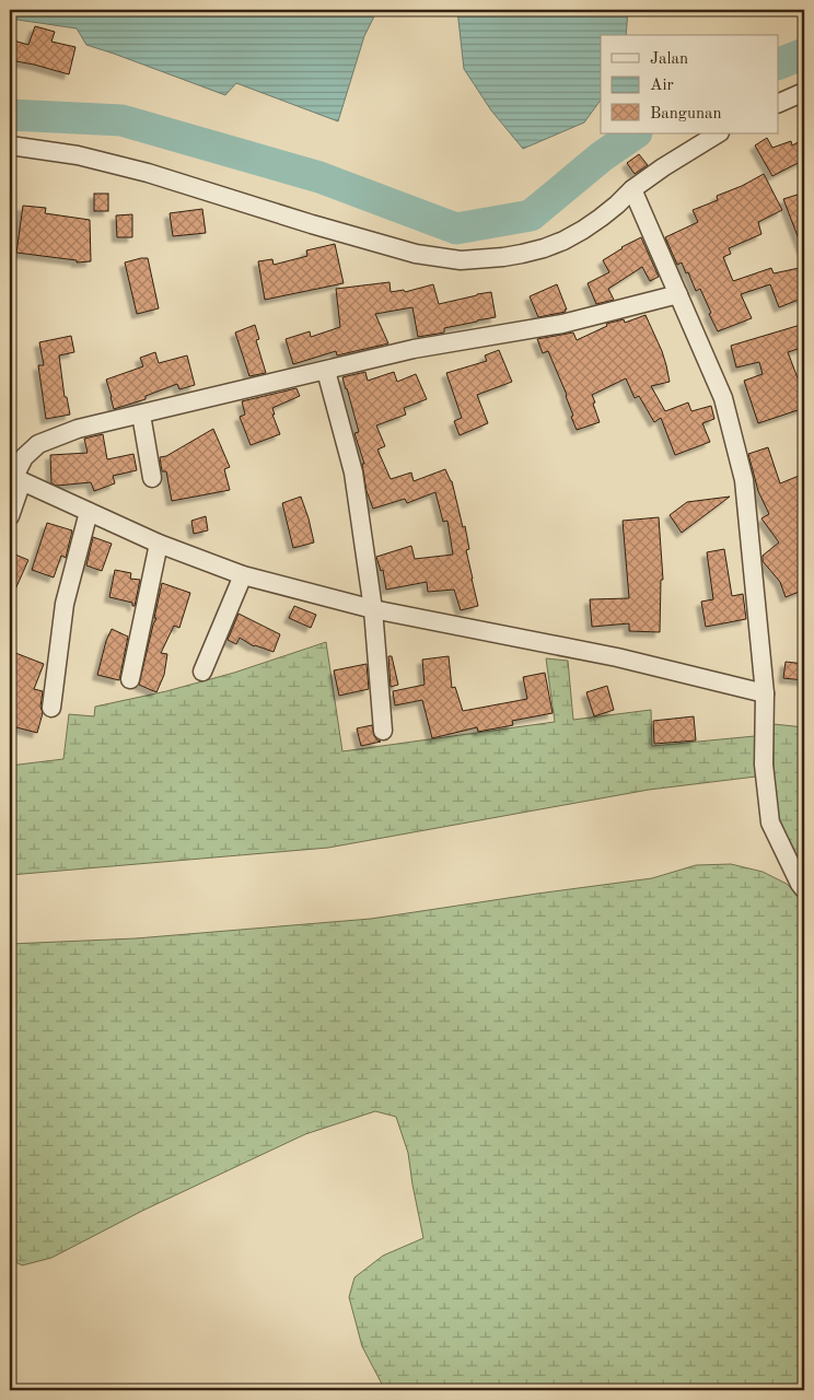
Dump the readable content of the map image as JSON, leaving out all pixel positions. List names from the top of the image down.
{
  "legend": ["Jalan", "Air", "Bangunan"]
}
